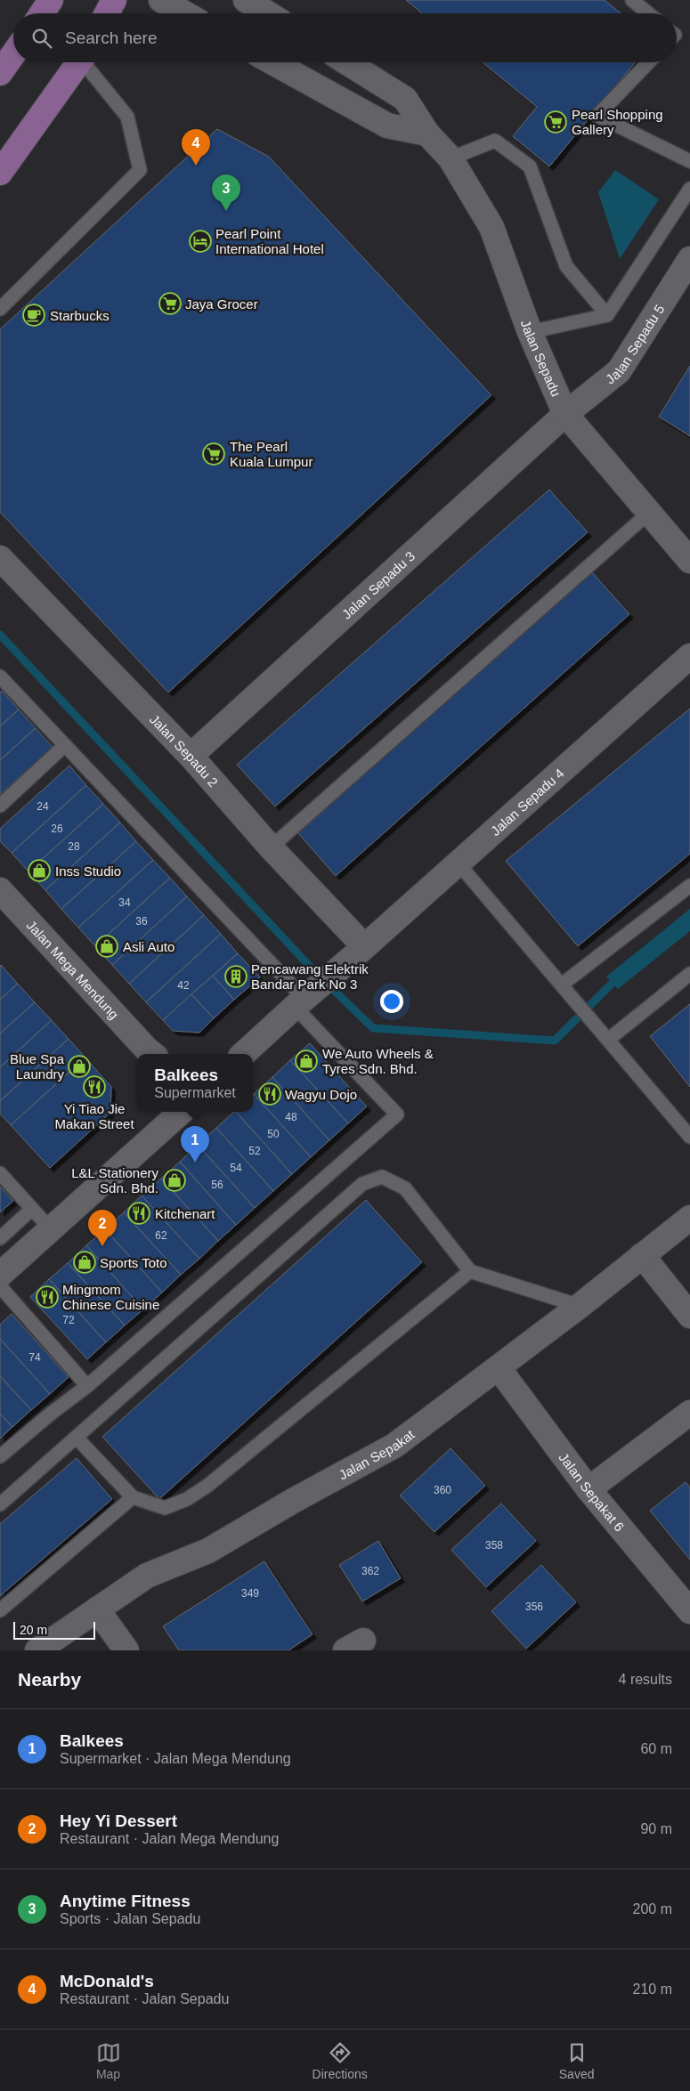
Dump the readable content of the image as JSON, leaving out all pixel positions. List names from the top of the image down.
{
  "streets": {
    "street": [
      "Jalan Sepadu 5",
      "Jalan Sepadu",
      "Jalan Sepadu 3",
      "Jalan Sepadu 2",
      "Jalan Sepadu 4",
      "Jalan Mega Mendung",
      "Jalan Sepakat",
      "Jalan Sepakat 6"
    ]
  },
  "crossings": [
    ["Jalan Sepadu 5", "Jalan Sepadu"],
    ["Jalan Sepadu 5", "Jalan Sepadu 3"],
    ["Jalan Sepadu", "Jalan Sepadu 3"],
    ["Jalan Sepadu 3", "Jalan Sepadu 2"],
    ["Jalan Sepadu 2", "Jalan Sepadu 4"],
    ["Jalan Sepakat", "Jalan Sepakat 6"]
  ],
  "places": {
    "supermarket": ["Pearl Shopping Gallery", "Jaya Grocer", "The Pearl Kuala Lumpur"],
    "hotel": ["Pearl Point International Hotel"],
    "cafe": ["Starbucks"],
    "shop": [
      "Inss Studio",
      "Asli Auto",
      "We Auto Wheels & Tyres Sdn. Bhd.",
      "Blue Spa Laundry",
      "L&L Stationery Sdn. Bhd.",
      "Sports Toto"
    ],
    "building": ["Pencawang Elektrik Bandar Park No 3"],
    "restaurant": [
      "Yi Tiao Jie Makan Street",
      "Wagyu Dojo",
      "Kitchenart",
      "Mingmom Chinese Cuisine"
    ]
  },
  "house_numbers": [
    "24",
    "26",
    "28",
    "34",
    "36",
    "42",
    "48",
    "50",
    "52",
    "54",
    "56",
    "62",
    "72",
    "74",
    "360",
    "358",
    "362",
    "349",
    "356"
  ],
  "scale_bar": "20 m",
  "page": {
    "search": "Search here",
    "pins": [
      "4",
      "3",
      "1",
      "2"
    ],
    "popup": ["Balkees", "Supermarket"],
    "scale": "20 m",
    "heading": ["Nearby", "4 results"],
    "list": [
      {
        "mark": "1",
        "name": "Balkees",
        "note": "Supermarket · Jalan Mega Mendung",
        "value": "60 m"
      },
      {
        "mark": "2",
        "name": "Hey Yi Dessert",
        "note": "Restaurant · Jalan Mega Mendung",
        "value": "90 m"
      },
      {
        "mark": "3",
        "name": "Anytime Fitness",
        "note": "Sports · Jalan Sepadu",
        "value": "200 m"
      },
      {
        "mark": "4",
        "name": "McDonald's",
        "note": "Restaurant · Jalan Sepadu",
        "value": "210 m"
      }
    ],
    "nav": ["Map", "Directions", "Saved"]
  }
}
